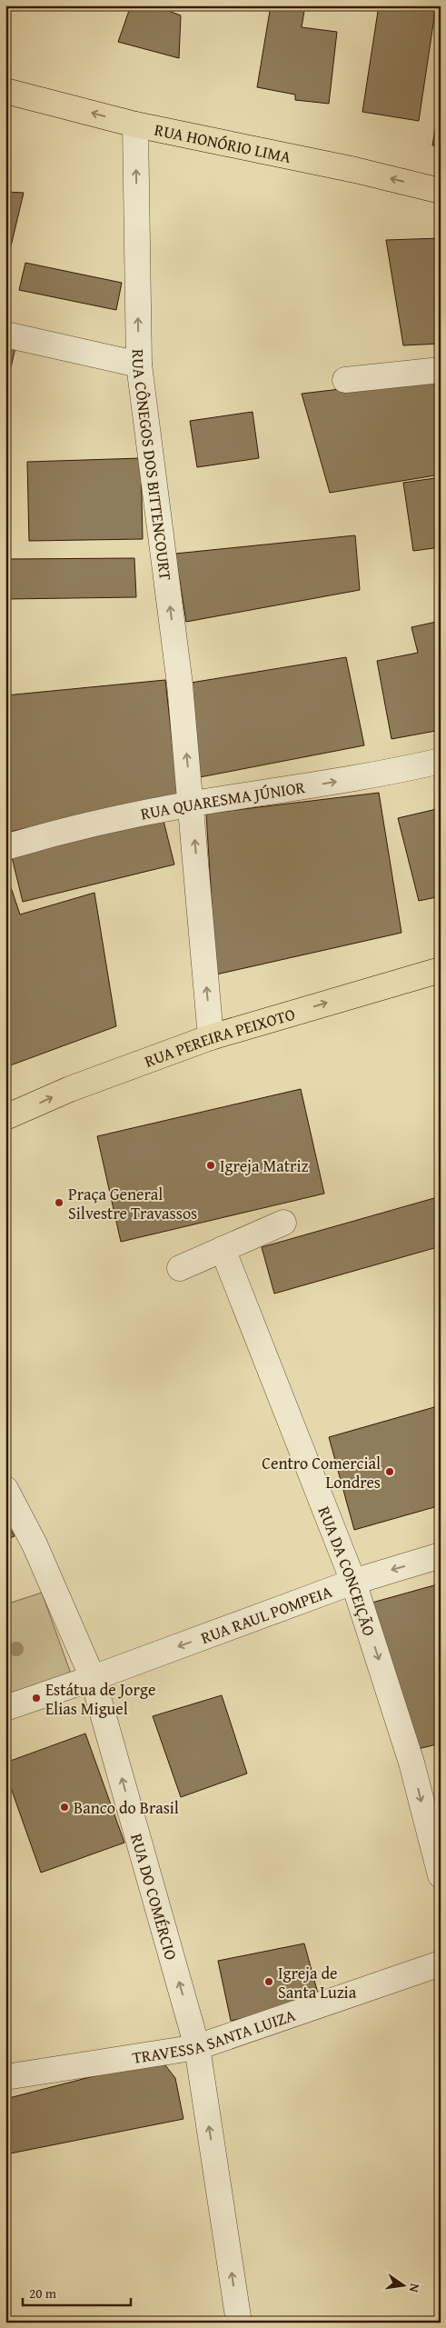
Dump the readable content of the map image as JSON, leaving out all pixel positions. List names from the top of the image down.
{
  "streets": {
    "main road": ["RUA HONÓRIO LIMA", "RUA PEREIRA PEIXOTO"],
    "street": [
      "RUA CÔNEGOS DOS BITTENCOURT",
      "RUA QUARESMA JÚNIOR",
      "RUA DA CONCEIÇÃO",
      "RUA RAUL POMPEIA",
      "RUA DO COMÉRCIO",
      "TRAVESSA SANTA LUIZA"
    ]
  },
  "crossings": [
    ["RUA HONÓRIO LIMA", "RUA CÔNEGOS DOS BITTENCOURT"],
    ["RUA CÔNEGOS DOS BITTENCOURT", "RUA QUARESMA JÚNIOR"],
    ["RUA CÔNEGOS DOS BITTENCOURT", "RUA PEREIRA PEIXOTO"],
    ["RUA DA CONCEIÇÃO", "RUA RAUL POMPEIA"],
    ["RUA RAUL POMPEIA", "RUA DO COMÉRCIO"],
    ["RUA DO COMÉRCIO", "TRAVESSA SANTA LUIZA"]
  ],
  "one_way": [
    "RUA HONÓRIO LIMA",
    "RUA CÔNEGOS DOS BITTENCOURT",
    "RUA QUARESMA JÚNIOR",
    "RUA PEREIRA PEIXOTO",
    "RUA DA CONCEIÇÃO",
    "RUA RAUL POMPEIA",
    "RUA DO COMÉRCIO"
  ],
  "places": [
    "Igreja Matriz",
    "Praça General Silvestre Travassos",
    "Centro Comercial Londres",
    "Estátua de Jorge Elias Miguel",
    "Banco do Brasil",
    "Igreja de Santa Luzia"
  ],
  "scale_bar": "20 m",
  "north": "right"
}
